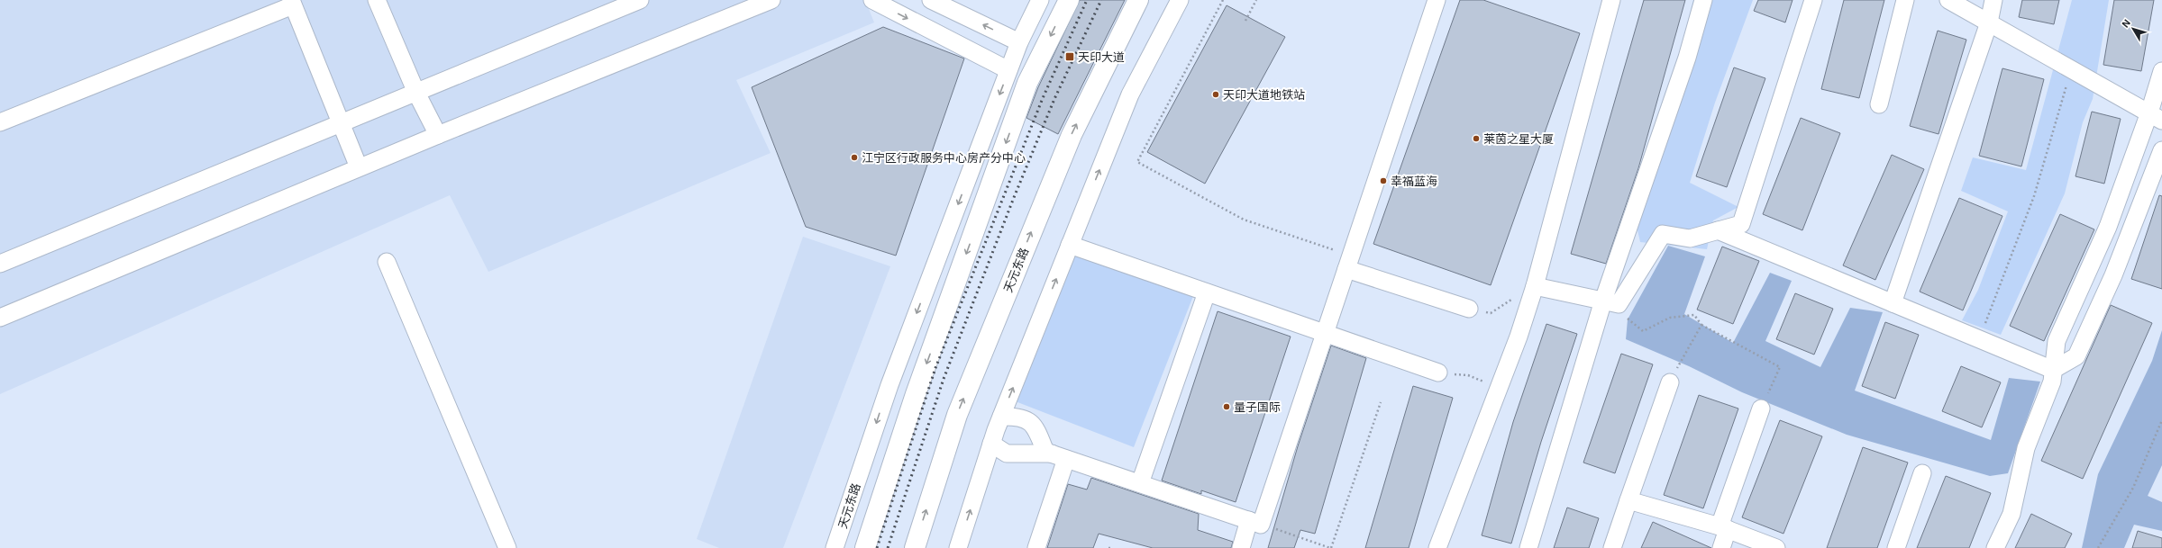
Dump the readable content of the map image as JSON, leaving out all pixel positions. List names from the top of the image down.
{
  "streets": {
    "highway": ["天元东路"]
  },
  "places": {
    "transit": ["天印大道"],
    "other": [
      "天印大道地铁站",
      "莱茵之星大厦",
      "江宁区行政服务中心房产分中心",
      "幸福蓝海",
      "量子国际"
    ]
  },
  "north": "top left"
}
